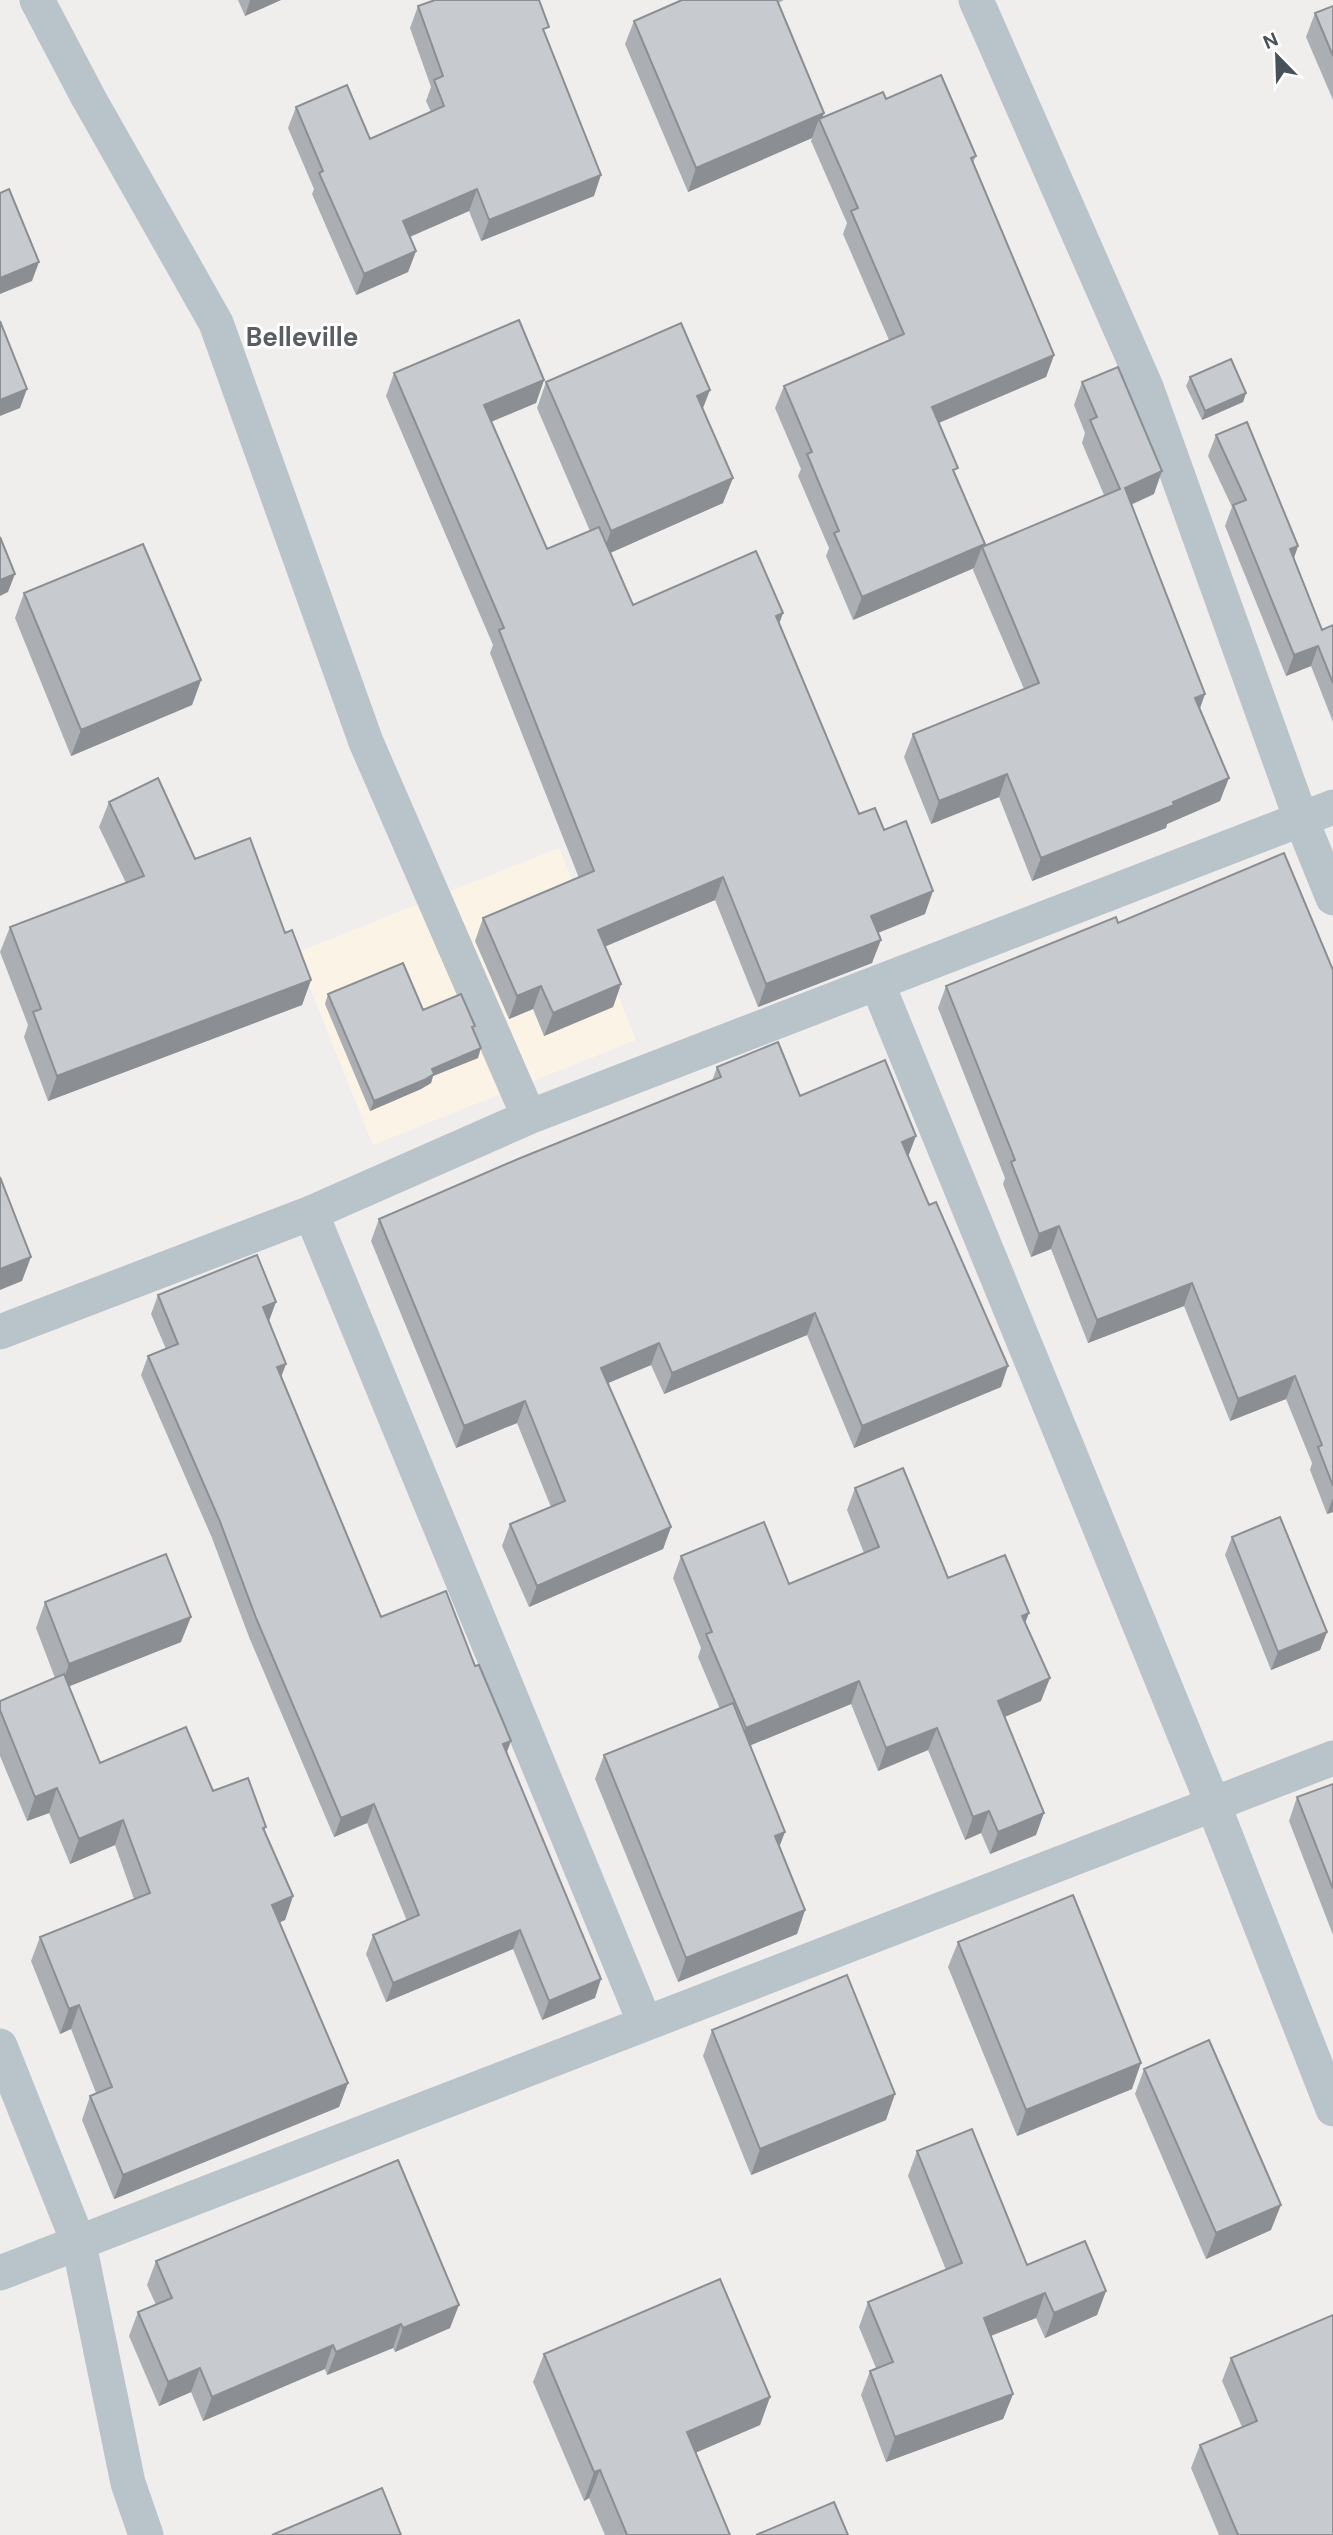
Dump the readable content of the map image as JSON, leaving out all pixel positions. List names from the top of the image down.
{
  "districts": ["Belleville"],
  "north": "top left"
}
